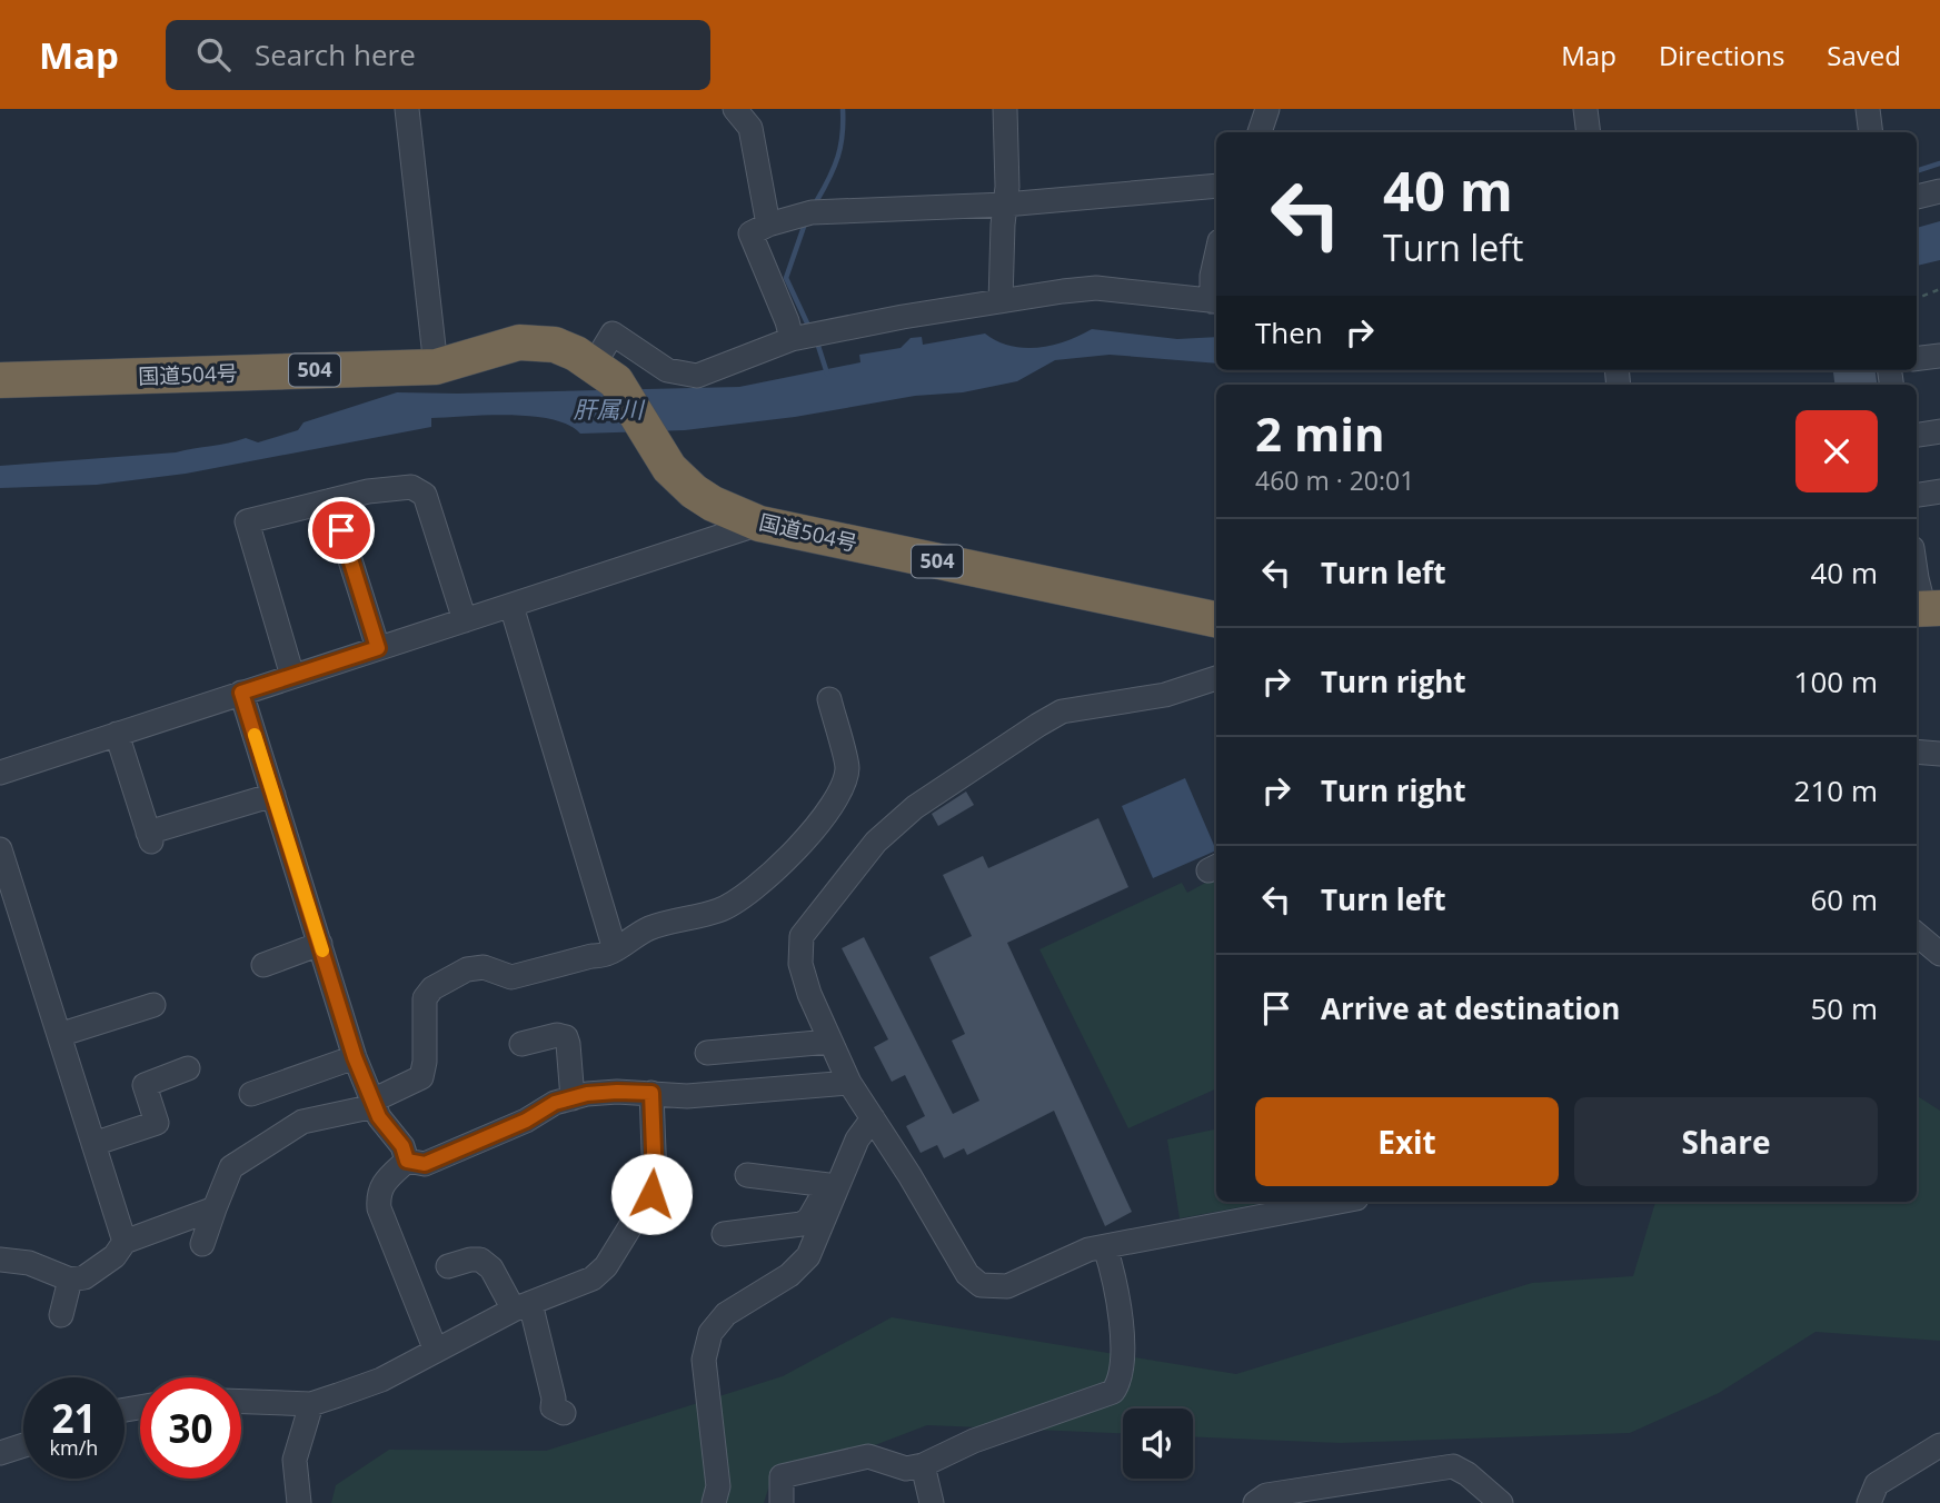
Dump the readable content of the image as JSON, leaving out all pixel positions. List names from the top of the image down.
{
  "streets": {
    "highway": ["504", "国道504号"]
  },
  "water": ["肝属川"],
  "page": {
    "header": "Map",
    "search": "Search here",
    "nav": ["Map", "Directions", "Saved"],
    "turn": ["40 m", "Turn left"],
    "then": "Then",
    "heading": ["2 min", "460 m · 20:01"],
    "list": [
      {
        "name": "Turn left",
        "value": "40 m"
      },
      {
        "name": "Turn right",
        "value": "100 m"
      },
      {
        "name": "Turn right",
        "value": "210 m"
      },
      {
        "name": "Turn left",
        "value": "60 m"
      },
      {
        "name": "Arrive at destination",
        "value": "50 m"
      }
    ],
    "buttons": ["Exit", "Share"],
    "speed": "21 km/h",
    "limit": "30"
  }
}
